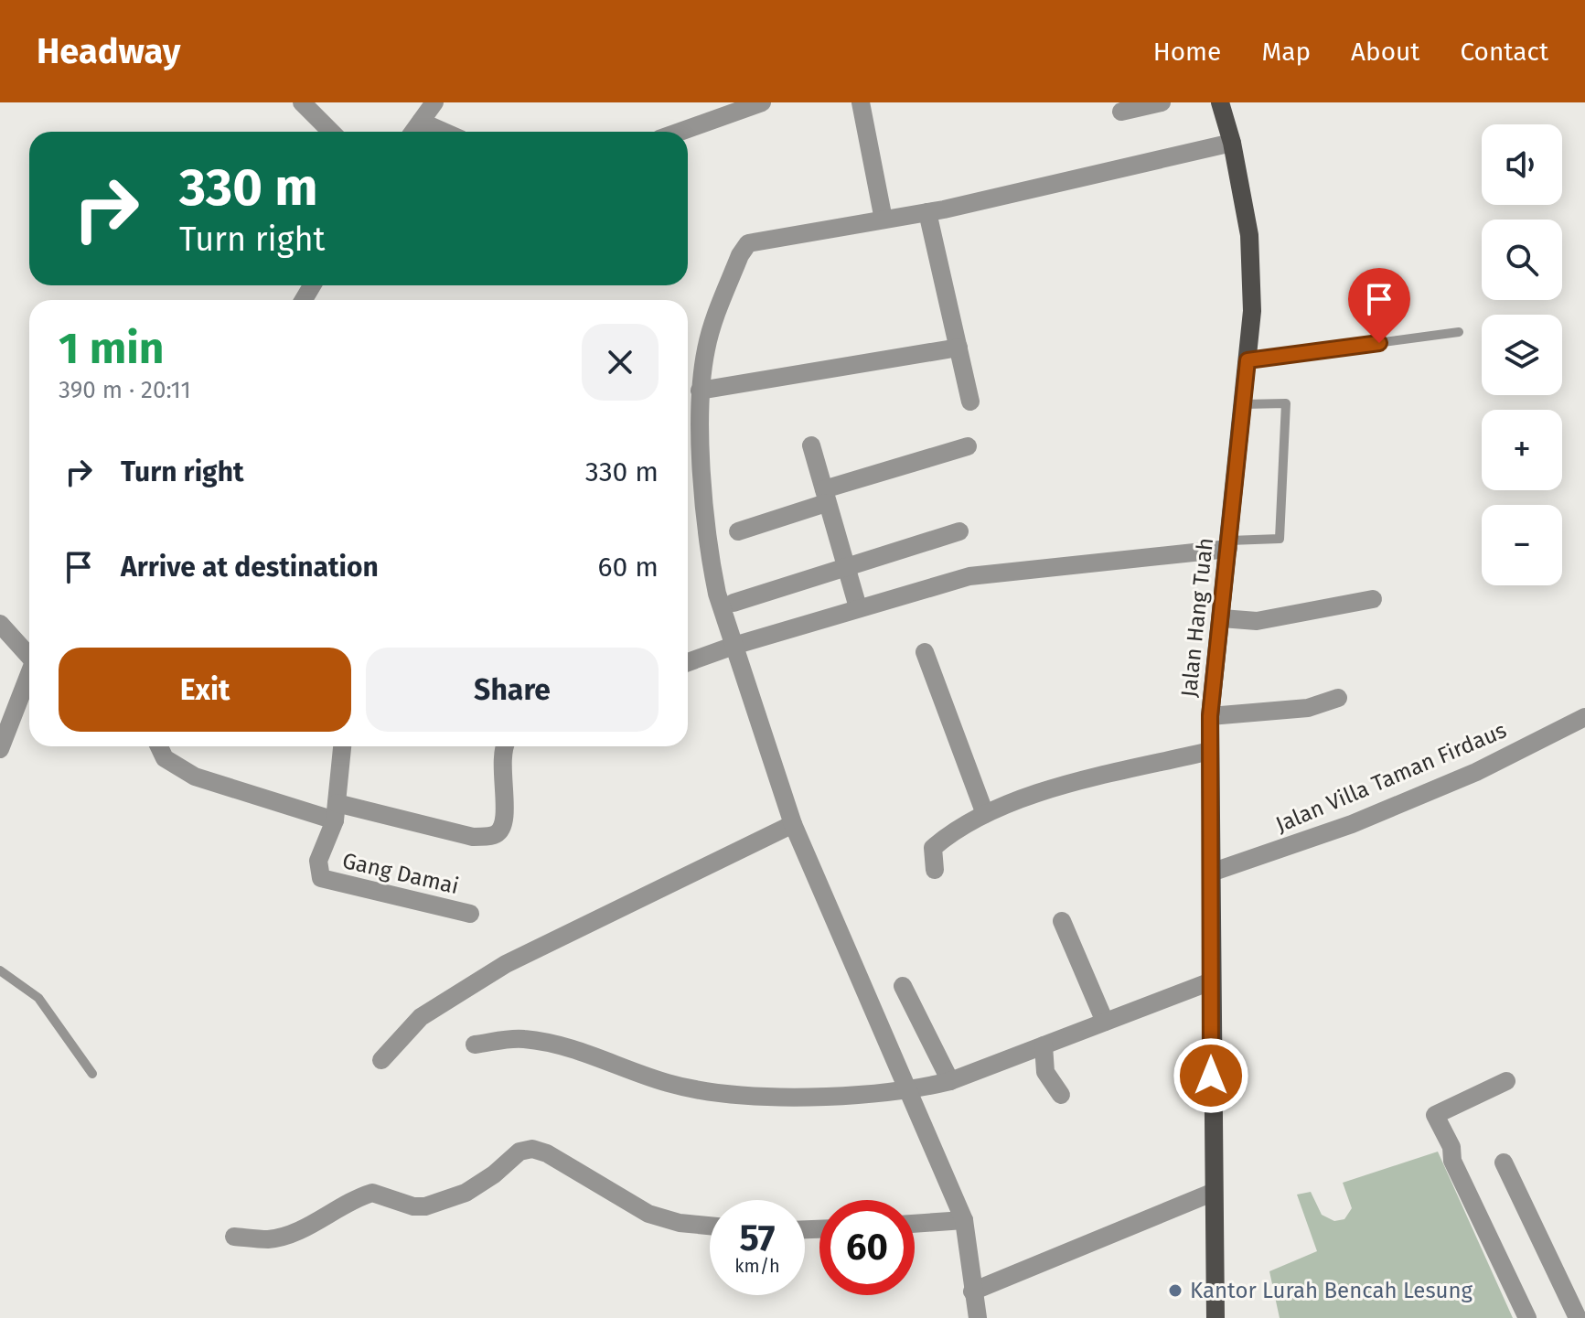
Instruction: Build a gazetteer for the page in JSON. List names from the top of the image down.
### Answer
{
  "streets": {
    "main road": ["Jalan Hang Tuah"],
    "street": ["Jalan Villa Taman Firdaus", "Gang Damai"]
  },
  "crossings": [
    ["Jalan Hang Tuah", "Jalan Villa Taman Firdaus"]
  ],
  "places": ["Kantor Lurah Bencah Lesung"],
  "page": {
    "header": "Headway",
    "nav": [
      "Home",
      "Map",
      "About",
      "Contact"
    ],
    "map_buttons": ["+", "−"],
    "turn": ["330 m", "Turn right"],
    "heading": ["1 min", "390 m · 20:11"],
    "list": [
      {
        "name": "Turn right",
        "value": "330 m"
      },
      {
        "name": "Arrive at destination",
        "value": "60 m"
      }
    ],
    "buttons": ["Exit", "Share"],
    "speed": "57 km/h",
    "limit": "60"
  }
}
